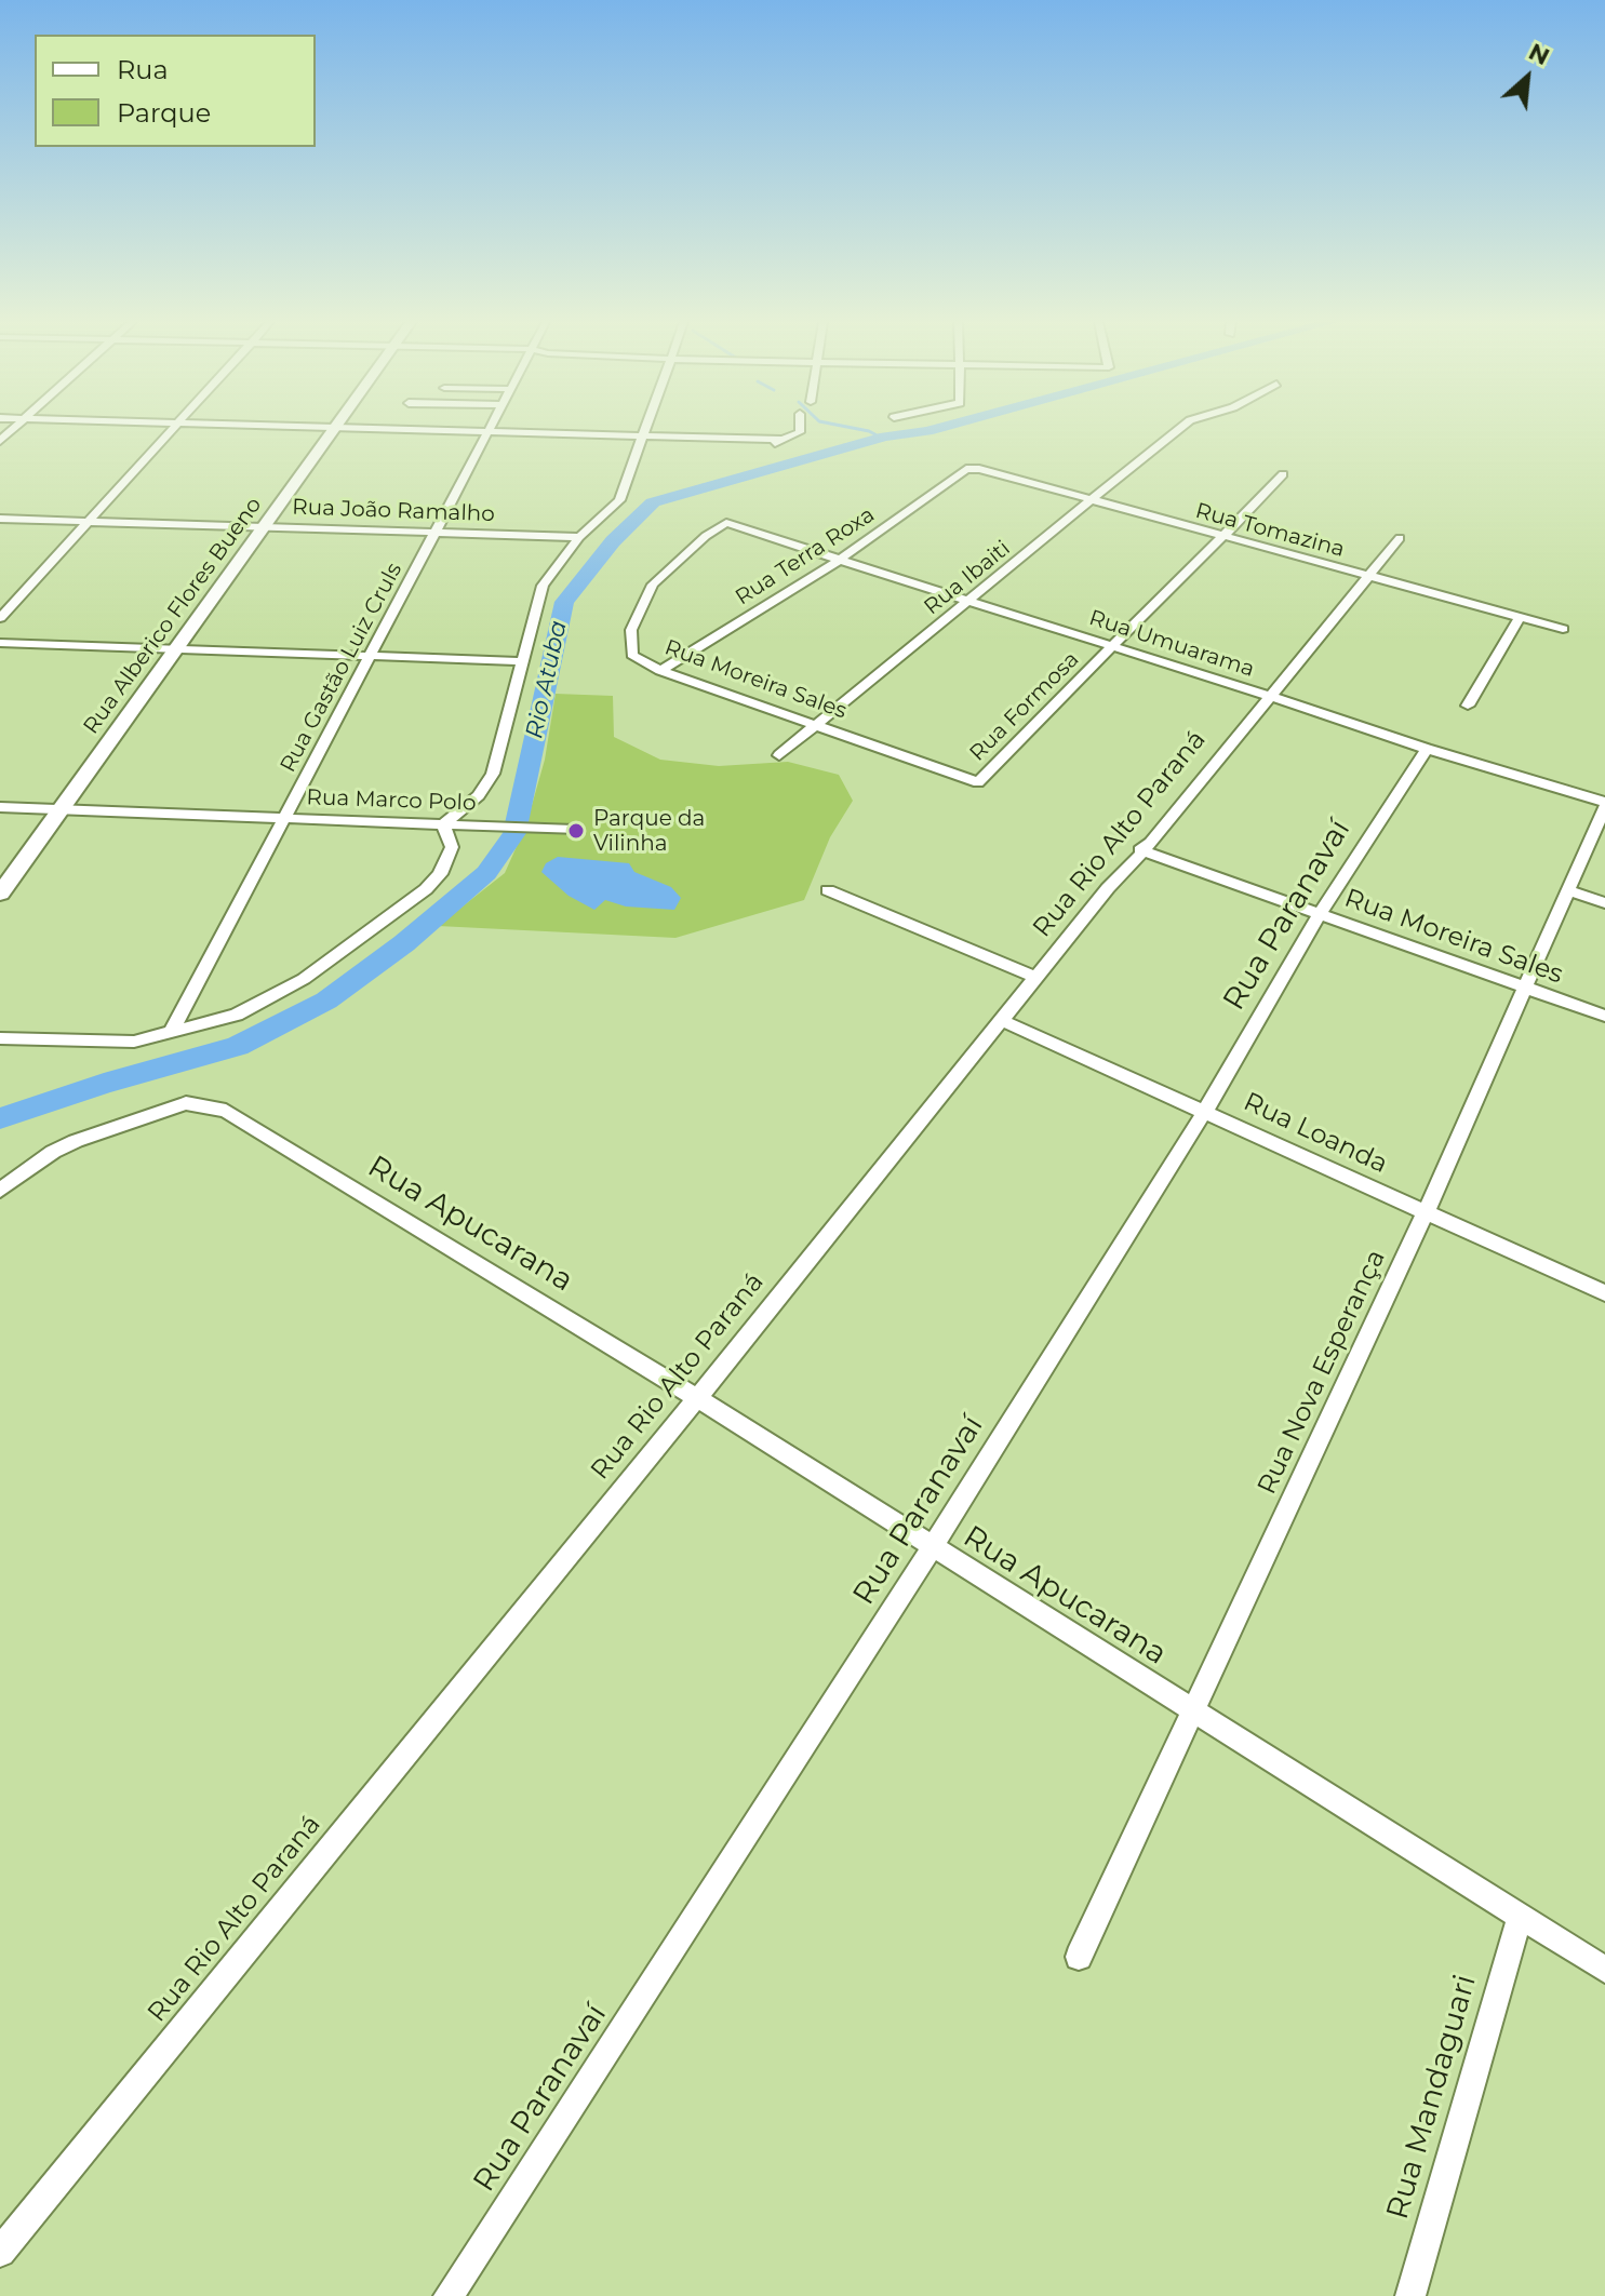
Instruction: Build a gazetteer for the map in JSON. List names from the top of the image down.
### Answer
{
  "streets": {
    "street": [
      "Rua João Ramalho",
      "Rua Tomazina",
      "Rua Terra Roxa",
      "Rua Ibaiti",
      "Rua Alberico Flores Bueno",
      "Rua Umuarama",
      "Rua Gastão Luiz Cruls",
      "Rua Moreira Sales",
      "Rua Formosa",
      "Rua Marco Polo",
      "Rua Rio Alto Paraná",
      "Rua Paranavaí",
      "Rua Loanda",
      "Rua Apucarana",
      "Rua Nova Esperança",
      "Rua Mandaguari"
    ]
  },
  "crossings": [
    ["Rua João Ramalho", "Rua Alberico Flores Bueno"],
    ["Rua João Ramalho", "Rua Gastão Luiz Cruls"],
    ["Rua Tomazina", "Rua Terra Roxa"],
    ["Rua Tomazina", "Rua Ibaiti"],
    ["Rua Tomazina", "Rua Formosa"],
    ["Rua Tomazina", "Rua Rio Alto Paraná"],
    ["Rua Terra Roxa", "Rua Umuarama"],
    ["Rua Terra Roxa", "Rua Moreira Sales"],
    ["Rua Ibaiti", "Rua Umuarama"],
    ["Rua Ibaiti", "Rua Moreira Sales"],
    ["Rua Alberico Flores Bueno", "Rua Marco Polo"],
    ["Rua Umuarama", "Rua Moreira Sales"],
    ["Rua Umuarama", "Rua Formosa"],
    ["Rua Umuarama", "Rua Rio Alto Paraná"],
    ["Rua Umuarama", "Rua Paranavaí"],
    ["Rua Umuarama", "Rua Nova Esperança"],
    ["Rua Gastão Luiz Cruls", "Rua Marco Polo"],
    ["Rua Moreira Sales", "Rua Formosa"],
    ["Rua Moreira Sales", "Rua Rio Alto Paraná"],
    ["Rua Moreira Sales", "Rua Paranavaí"],
    ["Rua Moreira Sales", "Rua Nova Esperança"],
    ["Rua Rio Alto Paraná", "Rua Loanda"],
    ["Rua Rio Alto Paraná", "Rua Apucarana"],
    ["Rua Paranavaí", "Rua Loanda"],
    ["Rua Paranavaí", "Rua Apucarana"],
    ["Rua Loanda", "Rua Nova Esperança"],
    ["Rua Apucarana", "Rua Nova Esperança"],
    ["Rua Apucarana", "Rua Mandaguari"]
  ],
  "water": ["Rio Atuba"],
  "places": ["Parque da Vilinha"],
  "legend": ["Rua", "Parque"],
  "north": "top right"
}
